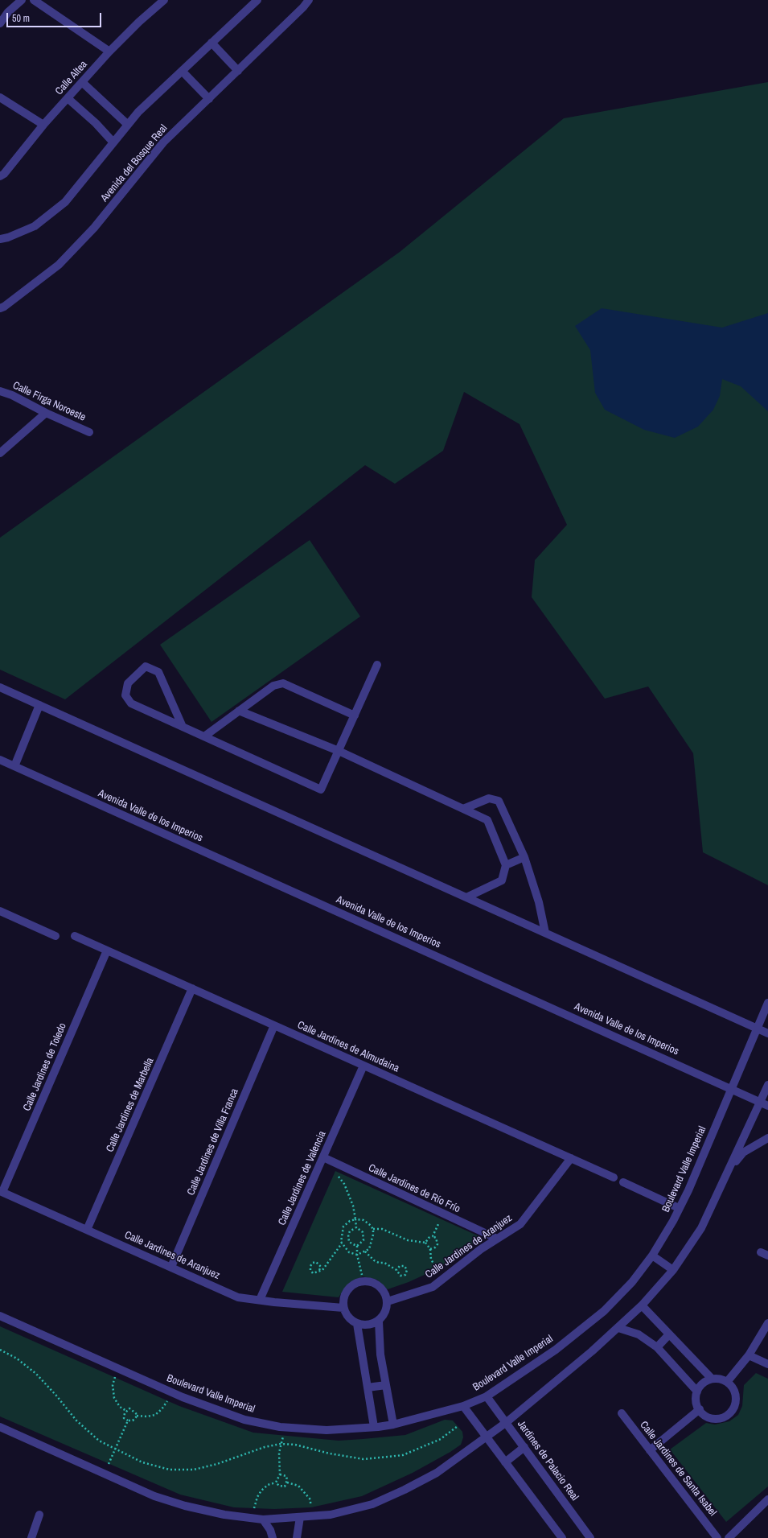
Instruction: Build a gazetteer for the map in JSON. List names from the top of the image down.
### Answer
{
  "streets": {
    "street": [
      "Calle Altea",
      "Avenida del Bosque Real",
      "Calle Firga Noroeste",
      "Avenida Valle de los Imperios",
      "Calle Jardines de Almudaina",
      "Calle Jardines de Toledo",
      "Calle Jardines de Marbella",
      "Calle Jardines de Villa Franca",
      "Boulevard Valle Imperial",
      "Calle Jardines de Valencia",
      "Calle Jardines de Río Frío",
      "Calle Jardines de Aranjuez",
      "Jardines de Palacio Real",
      "Calle Jardines de Santa Isabel"
    ]
  },
  "crossings": [
    ["Avenida Valle de los Imperios", "Boulevard Valle Imperial"],
    ["Calle Jardines de Almudaina", "Calle Jardines de Toledo"],
    ["Calle Jardines de Almudaina", "Calle Jardines de Marbella"],
    ["Calle Jardines de Almudaina", "Calle Jardines de Villa Franca"],
    ["Calle Jardines de Almudaina", "Calle Jardines de Valencia"],
    ["Calle Jardines de Almudaina", "Calle Jardines de Aranjuez"],
    ["Calle Jardines de Toledo", "Calle Jardines de Aranjuez"],
    ["Calle Jardines de Marbella", "Calle Jardines de Aranjuez"],
    ["Calle Jardines de Villa Franca", "Calle Jardines de Aranjuez"],
    ["Boulevard Valle Imperial", "Jardines de Palacio Real"],
    ["Calle Jardines de Valencia", "Calle Jardines de Río Frío"],
    ["Calle Jardines de Valencia", "Calle Jardines de Aranjuez"],
    ["Calle Jardines de Río Frío", "Calle Jardines de Aranjuez"]
  ],
  "scale_bar": "50 m"
}
